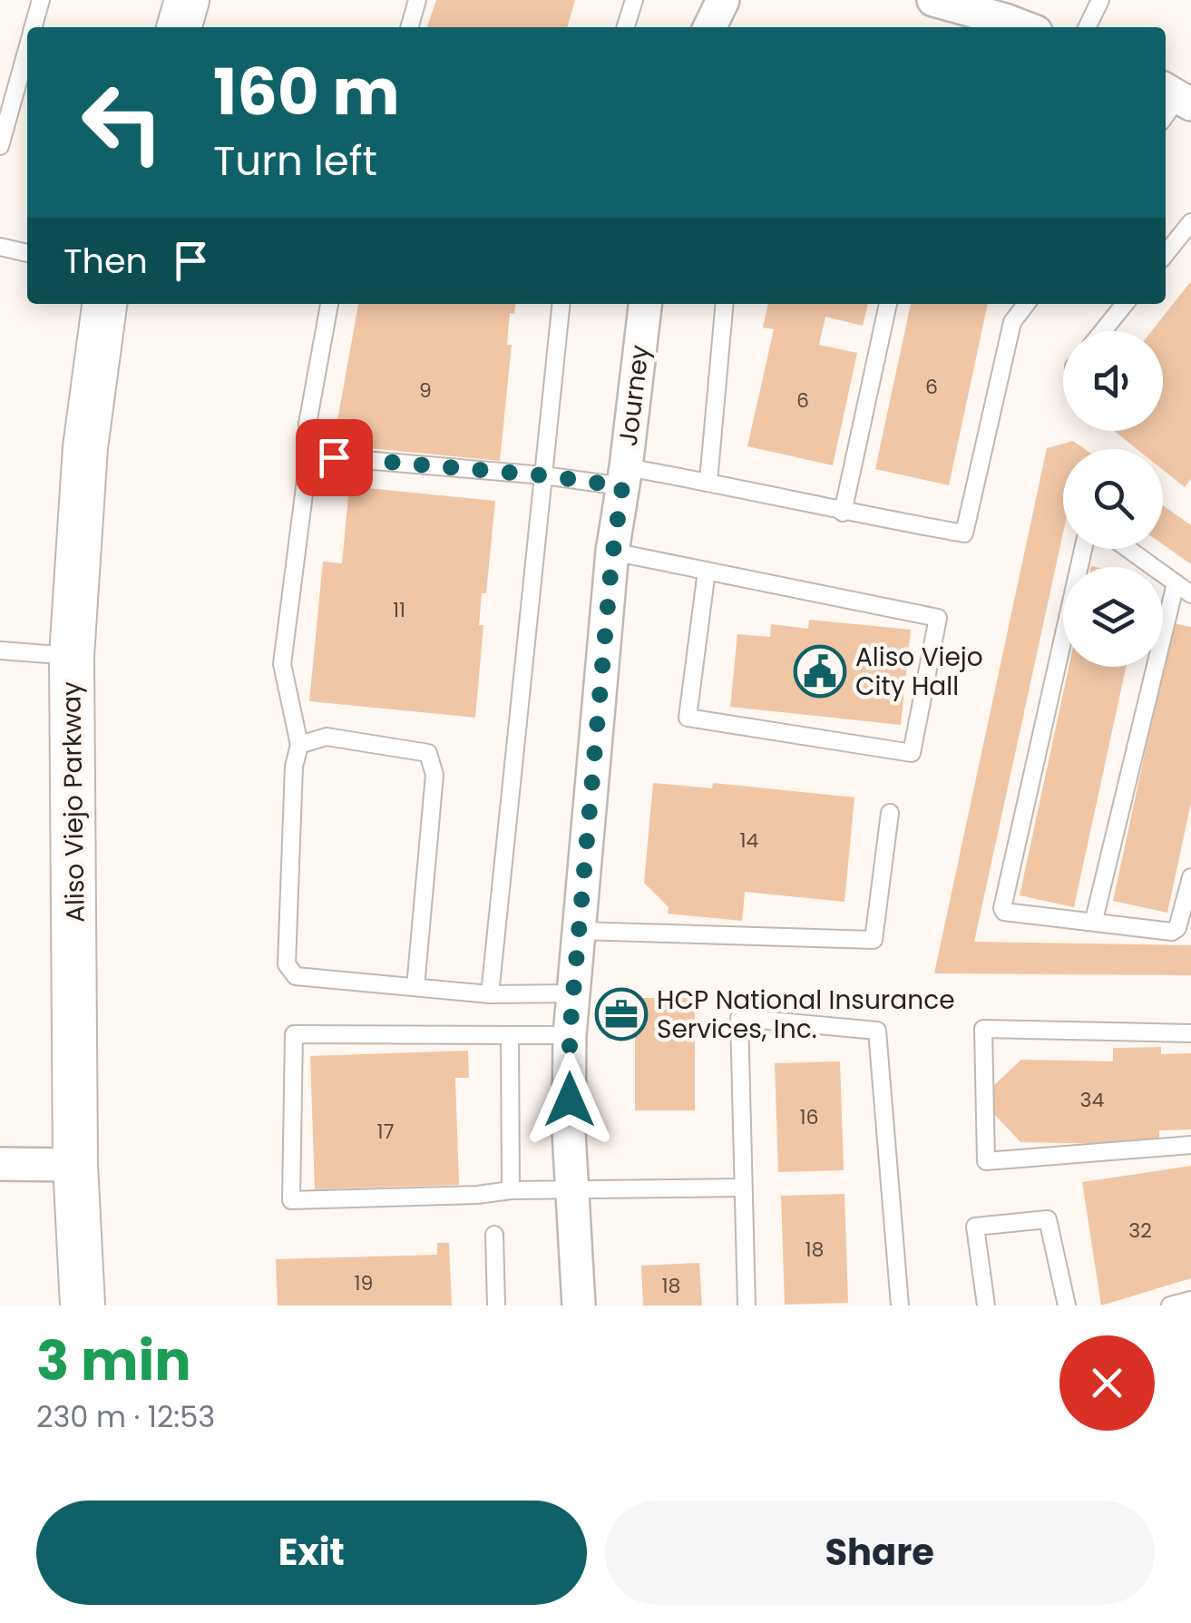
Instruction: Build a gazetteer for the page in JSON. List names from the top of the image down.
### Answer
{
  "streets": {
    "main road": ["Aliso Viejo Parkway"],
    "street": ["Journey"]
  },
  "places": {
    "public building": ["Aliso Viejo City Hall"],
    "office": ["HCP National Insurance Services, Inc."]
  },
  "house_numbers": [
    "6",
    "9",
    "6",
    "11",
    "14",
    "34",
    "16",
    "17",
    "32",
    "18",
    "19",
    "18"
  ],
  "page": {
    "turn": ["160 m", "Turn left"],
    "then": "Then",
    "heading": ["3 min", "230 m · 12:53"],
    "buttons": ["Exit", "Share"]
  }
}
